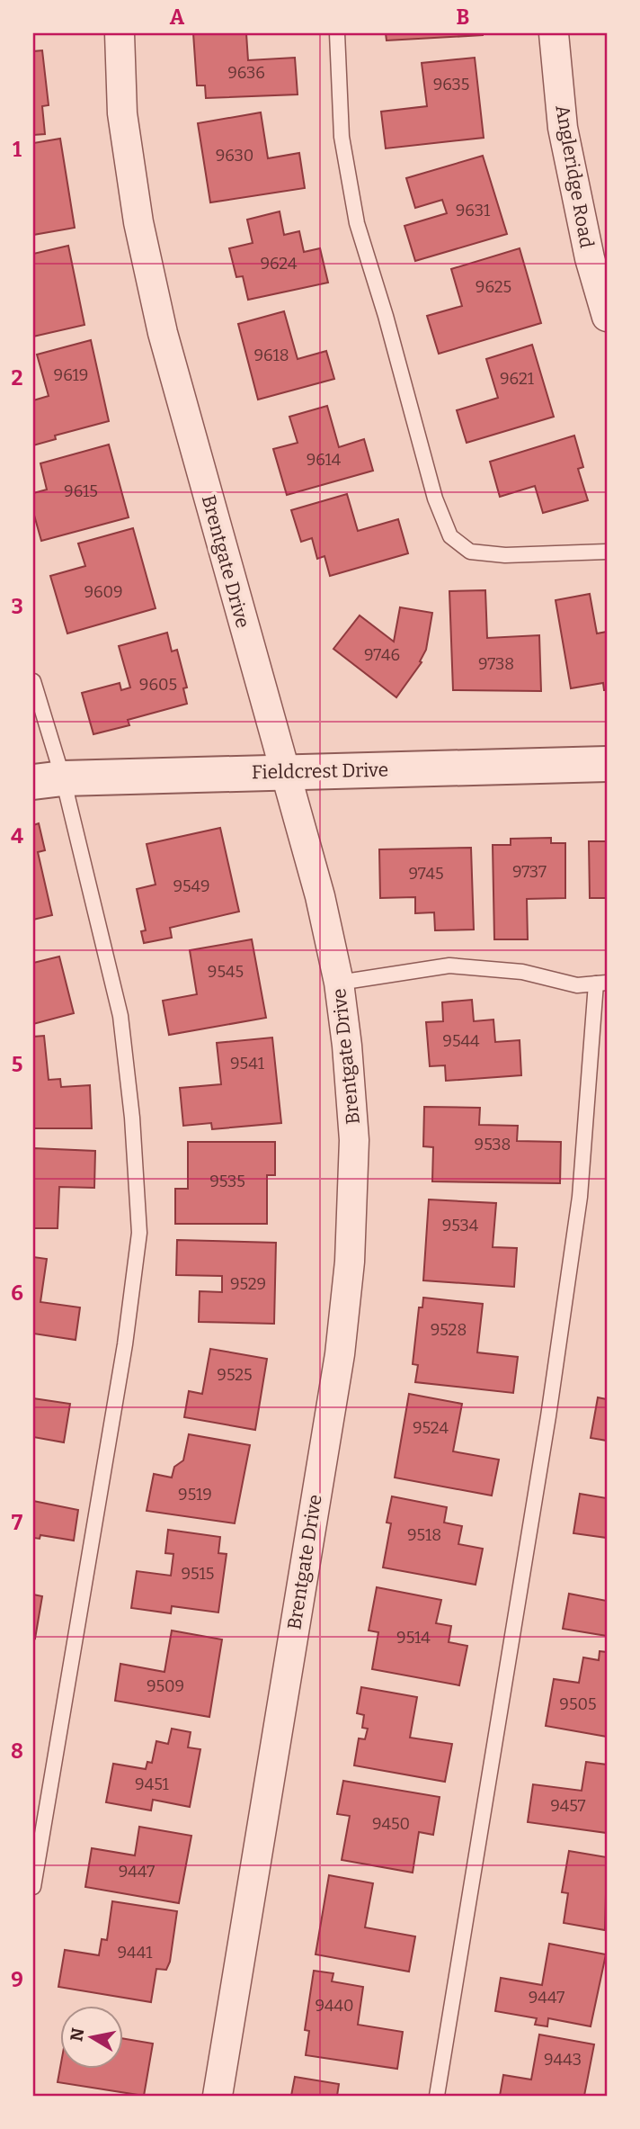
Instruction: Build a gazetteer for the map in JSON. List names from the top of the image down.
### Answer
{
  "streets": {
    "street": ["Angleridge Road", "Brentgate Drive", "Fieldcrest Drive"]
  },
  "crossings": [
    ["Brentgate Drive", "Fieldcrest Drive"]
  ],
  "house_numbers": [
    "9636",
    "9635",
    "9630",
    "9631",
    "9624",
    "9625",
    "9618",
    "9619",
    "9621",
    "9614",
    "9615",
    "9609",
    "9746",
    "9738",
    "9605",
    "9737",
    "9745",
    "9549",
    "9545",
    "9544",
    "9541",
    "9538",
    "9535",
    "9534",
    "9529",
    "9528",
    "9525",
    "9524",
    "9519",
    "9518",
    "9515",
    "9514",
    "9509",
    "9505",
    "9451",
    "9457",
    "9450",
    "9447",
    "9441",
    "9447",
    "9440",
    "9443"
  ],
  "north": "left",
  "grid": {
    "columns": ["A", "B"],
    "rows": [
      "1",
      "2",
      "3",
      "4",
      "5",
      "6",
      "7",
      "8",
      "9"
    ]
  }
}
